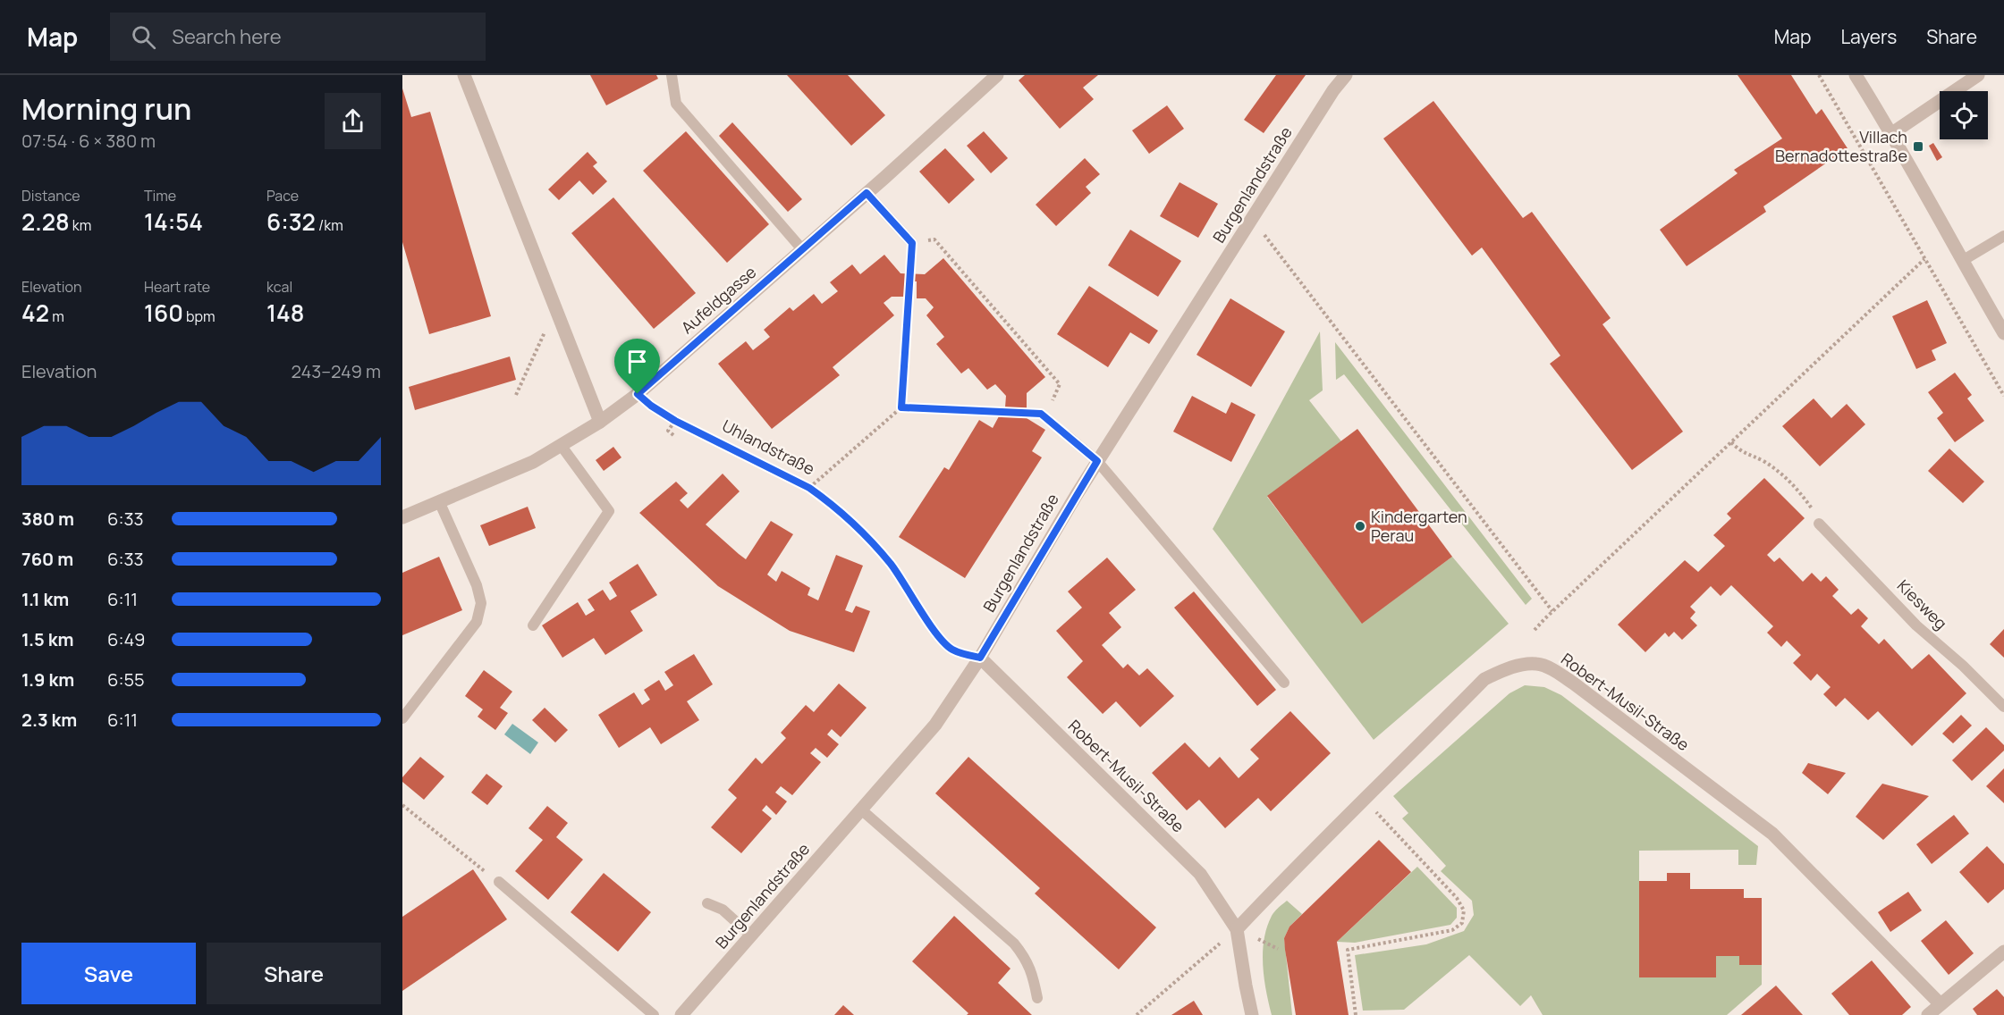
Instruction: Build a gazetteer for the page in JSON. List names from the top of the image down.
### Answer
{
  "streets": {
    "street": ["Burgenlandstraße", "Aufeldgasse", "Robert-Musil-Straße"],
    "lane": ["Kiesweg"],
    "path": ["Uhlandstraße"]
  },
  "crossings": [
    ["Burgenlandstraße", "Uhlandstraße"],
    ["Burgenlandstraße", "Robert-Musil-Straße"],
    ["Aufeldgasse", "Uhlandstraße"],
    ["Uhlandstraße", "Robert-Musil-Straße"]
  ],
  "places": {
    "transit": ["Villach Bernadottestraße"],
    "other": ["Kindergarten Perau"]
  },
  "page": {
    "header": "Map",
    "search": "Search here",
    "nav": ["Map", "Layers", "Share"],
    "heading": ["Morning run", "07:54 · 6 × 380 m"],
    "stats": [
      ["Distance", "2.28 km"],
      ["Time", "14:54"],
      ["Pace", "6:32 /km"],
      ["Elevation", "42 m"],
      ["Heart rate", "160 bpm"],
      ["kcal", "148"]
    ],
    "chart": ["Elevation", "243–249 m"],
    "list": [
      {
        "name": "380 m",
        "note": "6:33"
      },
      {
        "name": "760 m",
        "note": "6:33"
      },
      {
        "name": "1.1 km",
        "note": "6:11"
      },
      {
        "name": "1.5 km",
        "note": "6:49"
      },
      {
        "name": "1.9 km",
        "note": "6:55"
      },
      {
        "name": "2.3 km",
        "note": "6:11"
      }
    ],
    "buttons": ["Save", "Share"]
  }
}
